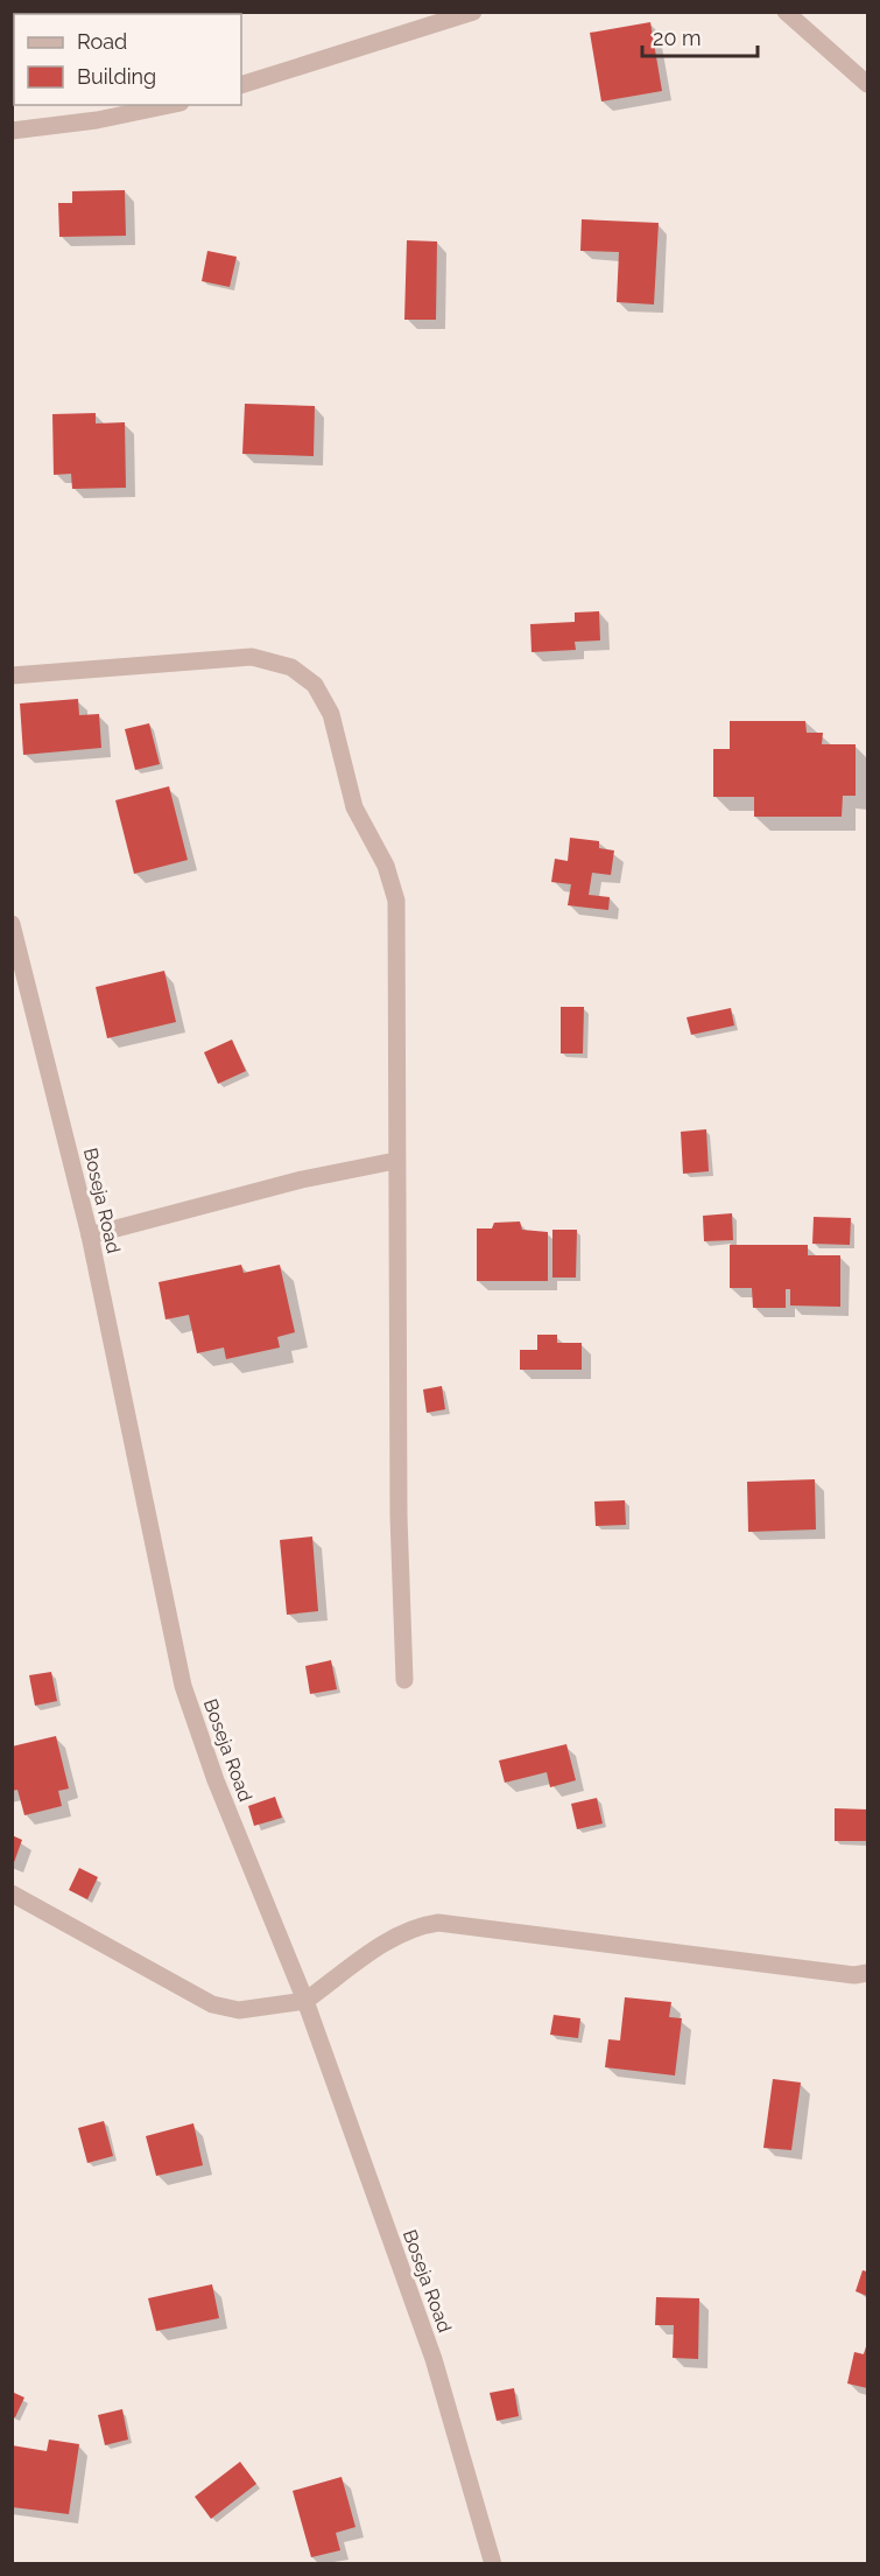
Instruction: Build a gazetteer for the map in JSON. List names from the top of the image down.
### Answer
{
  "streets": {
    "street": ["Boseja Road"]
  },
  "legend": ["Road", "Building"],
  "scale_bar": "20 m"
}
